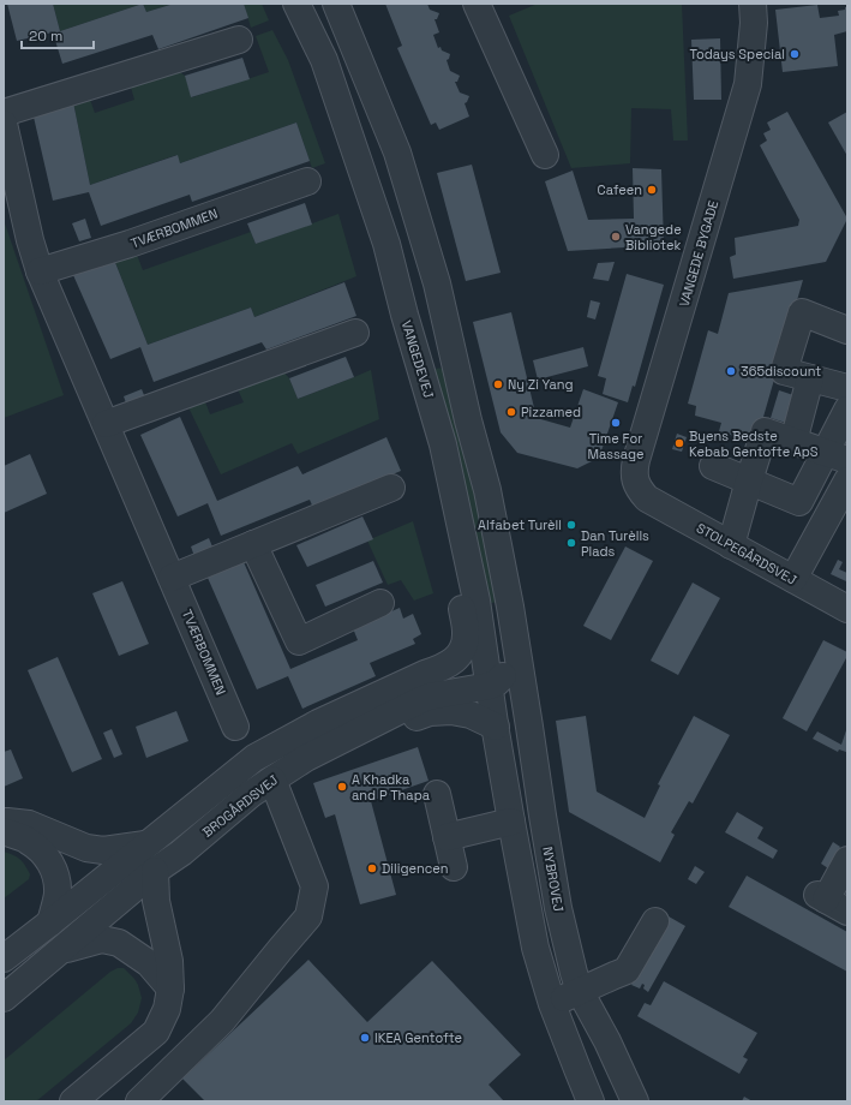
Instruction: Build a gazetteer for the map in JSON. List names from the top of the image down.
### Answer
{
  "streets": {
    "street": [
      "TVÆRBOMMEN",
      "VANGEDE BYGADE",
      "VANGEDEVEJ",
      "STOLPEGÅRDSVEJ",
      "BROGÅRDSVEJ",
      "NYBROVEJ"
    ]
  },
  "crossings": [
    ["VANGEDE BYGADE", "STOLPEGÅRDSVEJ"],
    ["VANGEDEVEJ", "BROGÅRDSVEJ"]
  ],
  "places": [
    "Todays Special",
    "Cafeen",
    "Vangede Bibliotek",
    "365discount",
    "Ny Zi Yang",
    "Pizzamed",
    "Time For Massage",
    "Byens Bedste Kebab Gentofte ApS",
    "Alfabet Turèll",
    "Dan Turèlls Plads",
    "A Khadka and P Thapa",
    "Diligencen",
    "IKEA Gentofte"
  ],
  "scale_bar": "20 m"
}
